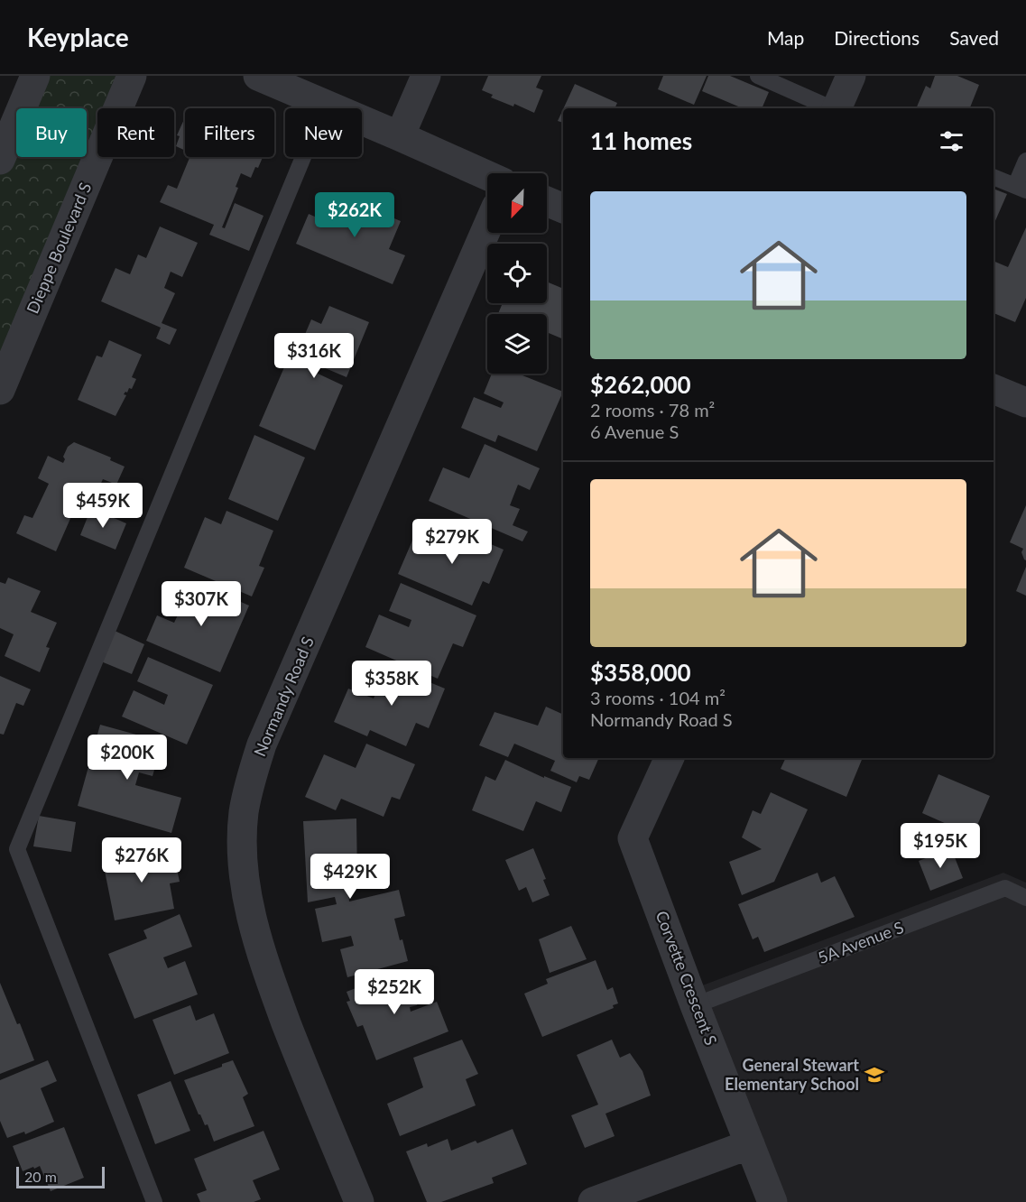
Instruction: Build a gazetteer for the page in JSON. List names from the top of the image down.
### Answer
{
  "streets": {
    "street": ["Dieppe Boulevard S", "Normandy Road S", "Corvette Crescent S"],
    "lane": ["5A Avenue S"]
  },
  "crossings": [
    ["5A Avenue S", "Corvette Crescent S"]
  ],
  "places": {
    "school or university": ["General Stewart Elementary School"]
  },
  "scale_bar": "20 m",
  "north": "bottom left",
  "page": {
    "header": "Keyplace",
    "nav": ["Map", "Directions", "Saved"],
    "chip": [
      "Buy",
      "Rent",
      "Filters",
      "New"
    ],
    "heading": "11 homes",
    "list": [
      {
        "name": "$262,000",
        "note": "2 rooms · 78 m² · 6 Avenue S"
      },
      {
        "name": "$358,000",
        "note": "3 rooms · 104 m² · Normandy Road S"
      }
    ],
    "price": [
      "$262K",
      "$316K",
      "$459K",
      "$279K",
      "$307K",
      "$358K",
      "$200K",
      "$195K",
      "$276K",
      "$429K",
      "$252K"
    ],
    "scale": "20 m"
  }
}
